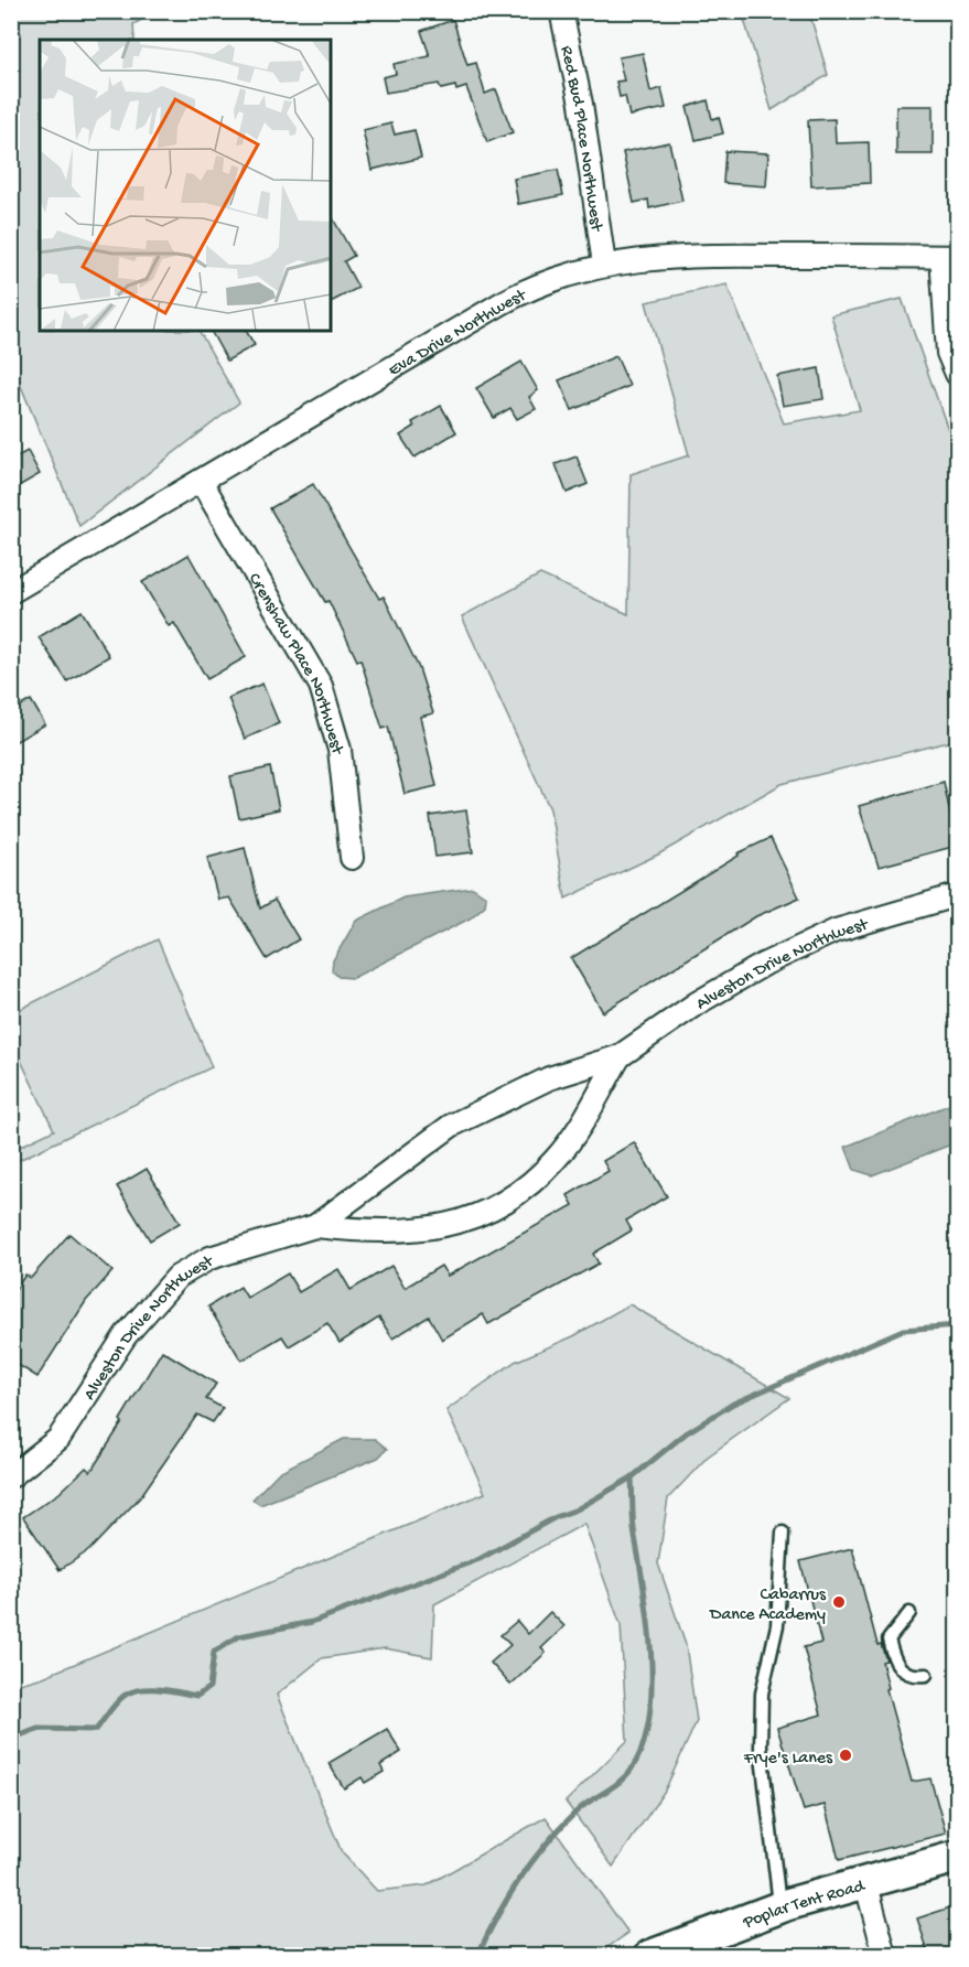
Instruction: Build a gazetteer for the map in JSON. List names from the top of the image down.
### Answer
{
  "streets": {
    "main road": ["Poplar Tent Road"],
    "street": [
      "Red Bud Place Northwest",
      "Eva Drive Northwest",
      "Crenshaw Place Northwest",
      "Alveston Drive Northwest"
    ]
  },
  "crossings": [
    ["Red Bud Place Northwest", "Eva Drive Northwest"],
    ["Eva Drive Northwest", "Crenshaw Place Northwest"]
  ],
  "places": ["Cabarrus Dance Academy", "Frye's Lanes"]
}
